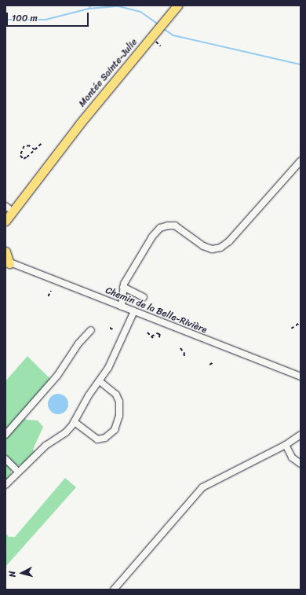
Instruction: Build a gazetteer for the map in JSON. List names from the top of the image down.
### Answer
{
  "streets": {
    "main road": ["Montée Sainte-Julie"],
    "street": ["Chemin de la Belle-Rivière"]
  },
  "scale_bar": "100 m",
  "north": "left"
}
